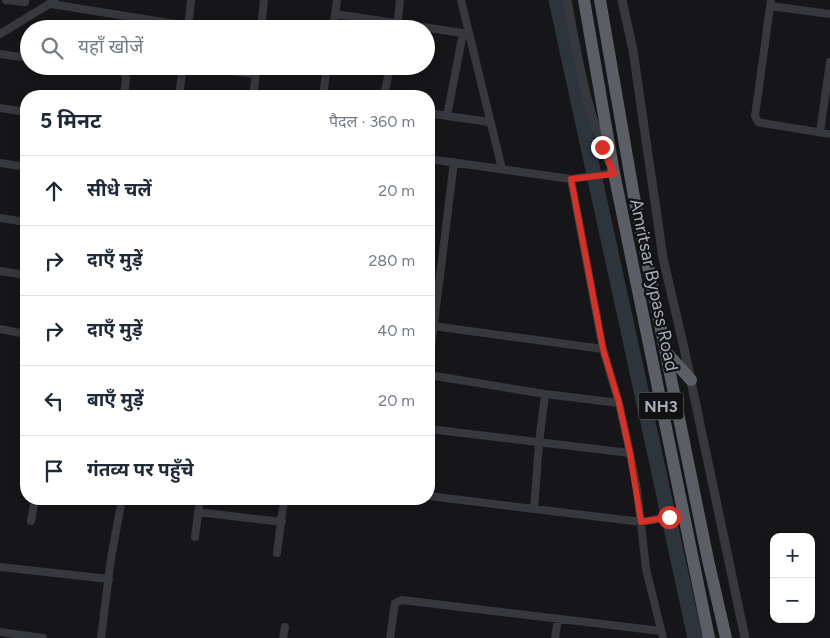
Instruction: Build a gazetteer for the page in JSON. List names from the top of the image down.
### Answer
{
  "streets": {
    "highway": ["Amritsar Bypass Road", "NH3"]
  },
  "crossings": [
    ["Amritsar Bypass Road", "NH3"]
  ],
  "page": {
    "search": "यहाँ खोजें",
    "heading": ["5 मिनट", "पैदल · 360 m"],
    "list": [
      ["सीधे चलें", "20 m"],
      ["दाएँ मुड़ें", "280 m"],
      ["दाएँ मुड़ें", "40 m"],
      ["बाएँ मुड़ें", "20 m"],
      "गंतव्य पर पहुँचे"
    ],
    "map_buttons": ["+", "−"]
  }
}
